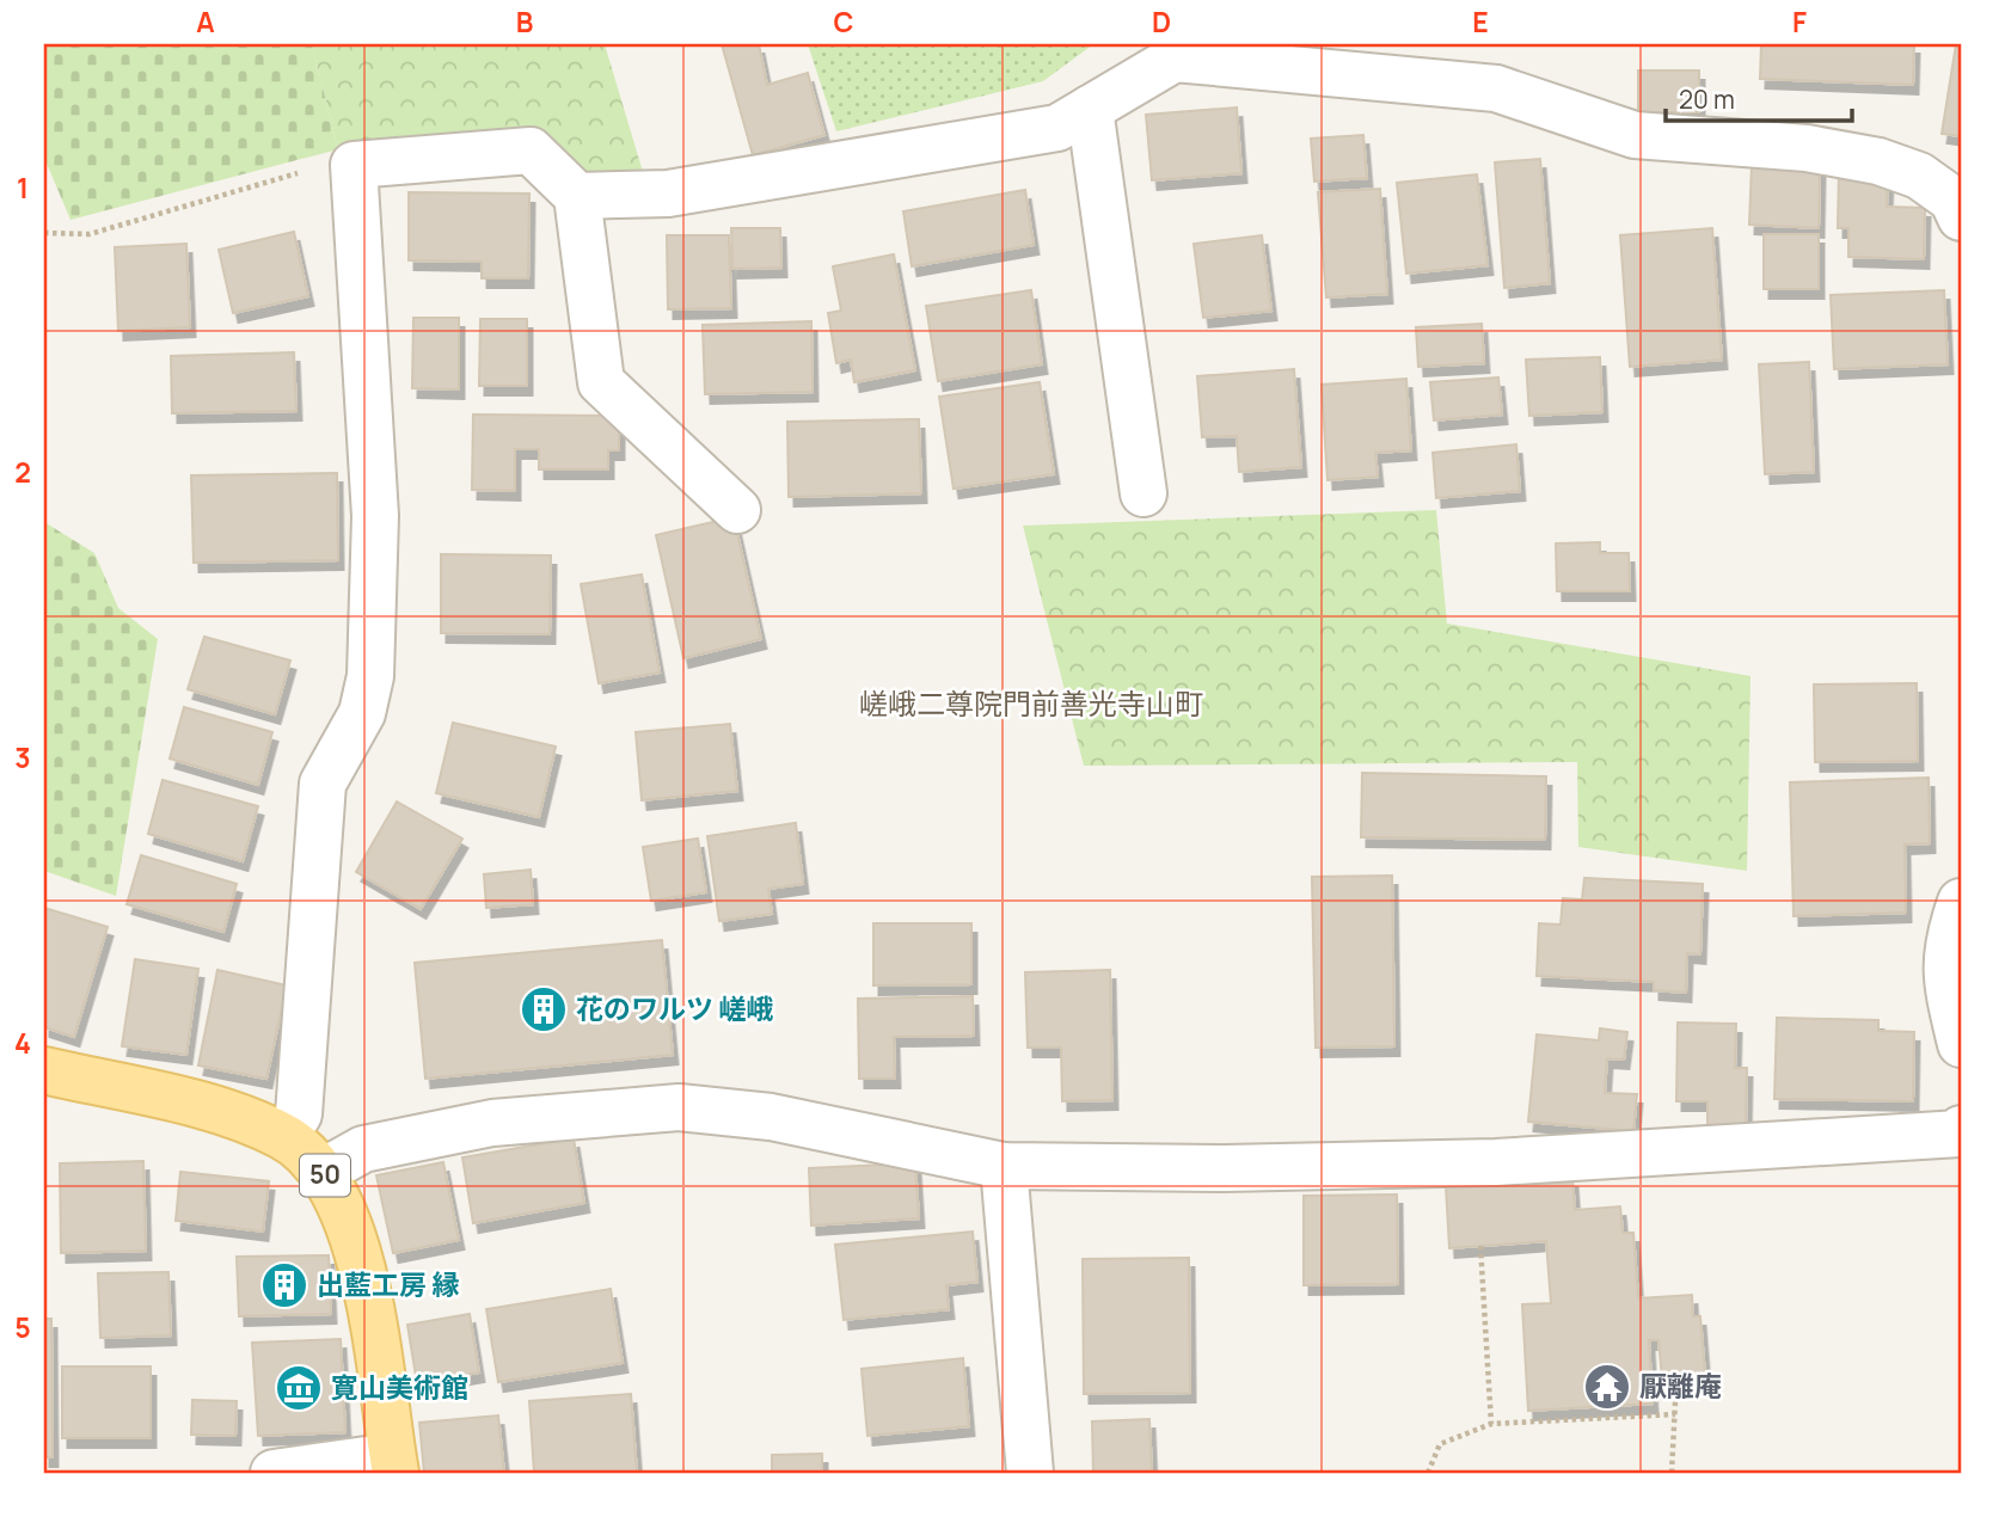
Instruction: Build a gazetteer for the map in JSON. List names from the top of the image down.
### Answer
{
  "streets": {
    "main road": ["50"]
  },
  "districts": ["嵯峨二尊院門前善光寺山町"],
  "places": {
    "building": ["花のワルツ 嵯峨", "出藍工房 縁"],
    "temple": ["厭離庵"],
    "museum": ["寛山美術館"]
  },
  "scale_bar": "20 m",
  "grid": {
    "columns": [
      "A",
      "B",
      "C",
      "D",
      "E",
      "F"
    ],
    "rows": [
      "1",
      "2",
      "3",
      "4",
      "5"
    ]
  }
}
